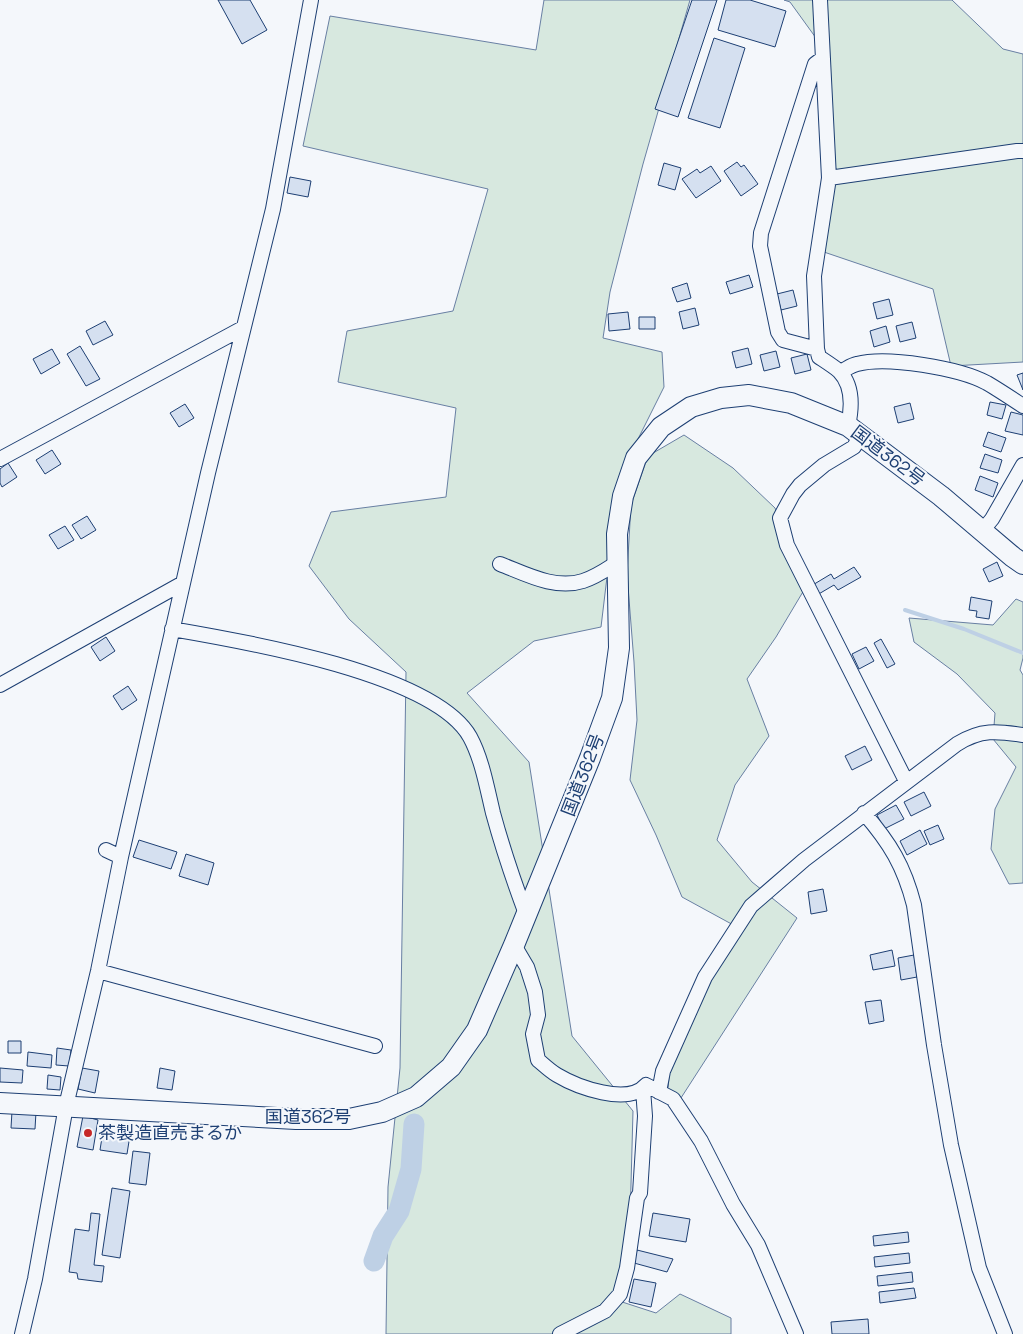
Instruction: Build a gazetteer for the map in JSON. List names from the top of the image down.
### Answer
{
  "streets": {
    "highway": ["国道362号"]
  },
  "places": ["茶製造直売まるか"]
}
